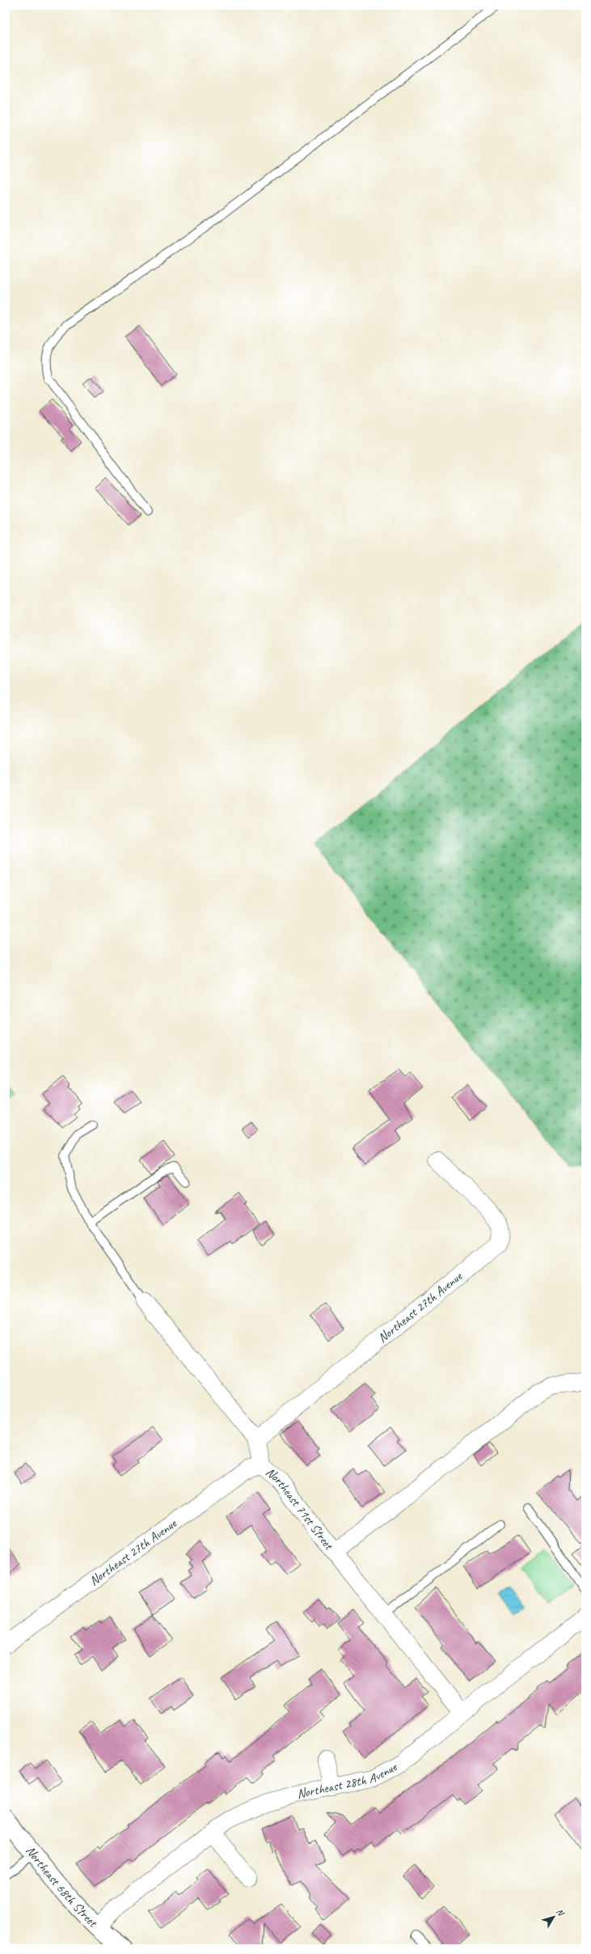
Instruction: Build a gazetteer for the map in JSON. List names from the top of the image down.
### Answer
{
  "streets": {
    "street": [
      "Northeast 27th Avenue",
      "Northeast 71st Street",
      "Northeast 28th Avenue",
      "Northeast 68th Street"
    ]
  },
  "crossings": [
    ["Northeast 27th Avenue", "Northeast 71st Street"],
    ["Northeast 71st Street", "Northeast 28th Avenue"],
    ["Northeast 28th Avenue", "Northeast 68th Street"]
  ],
  "north": "top right"
}
